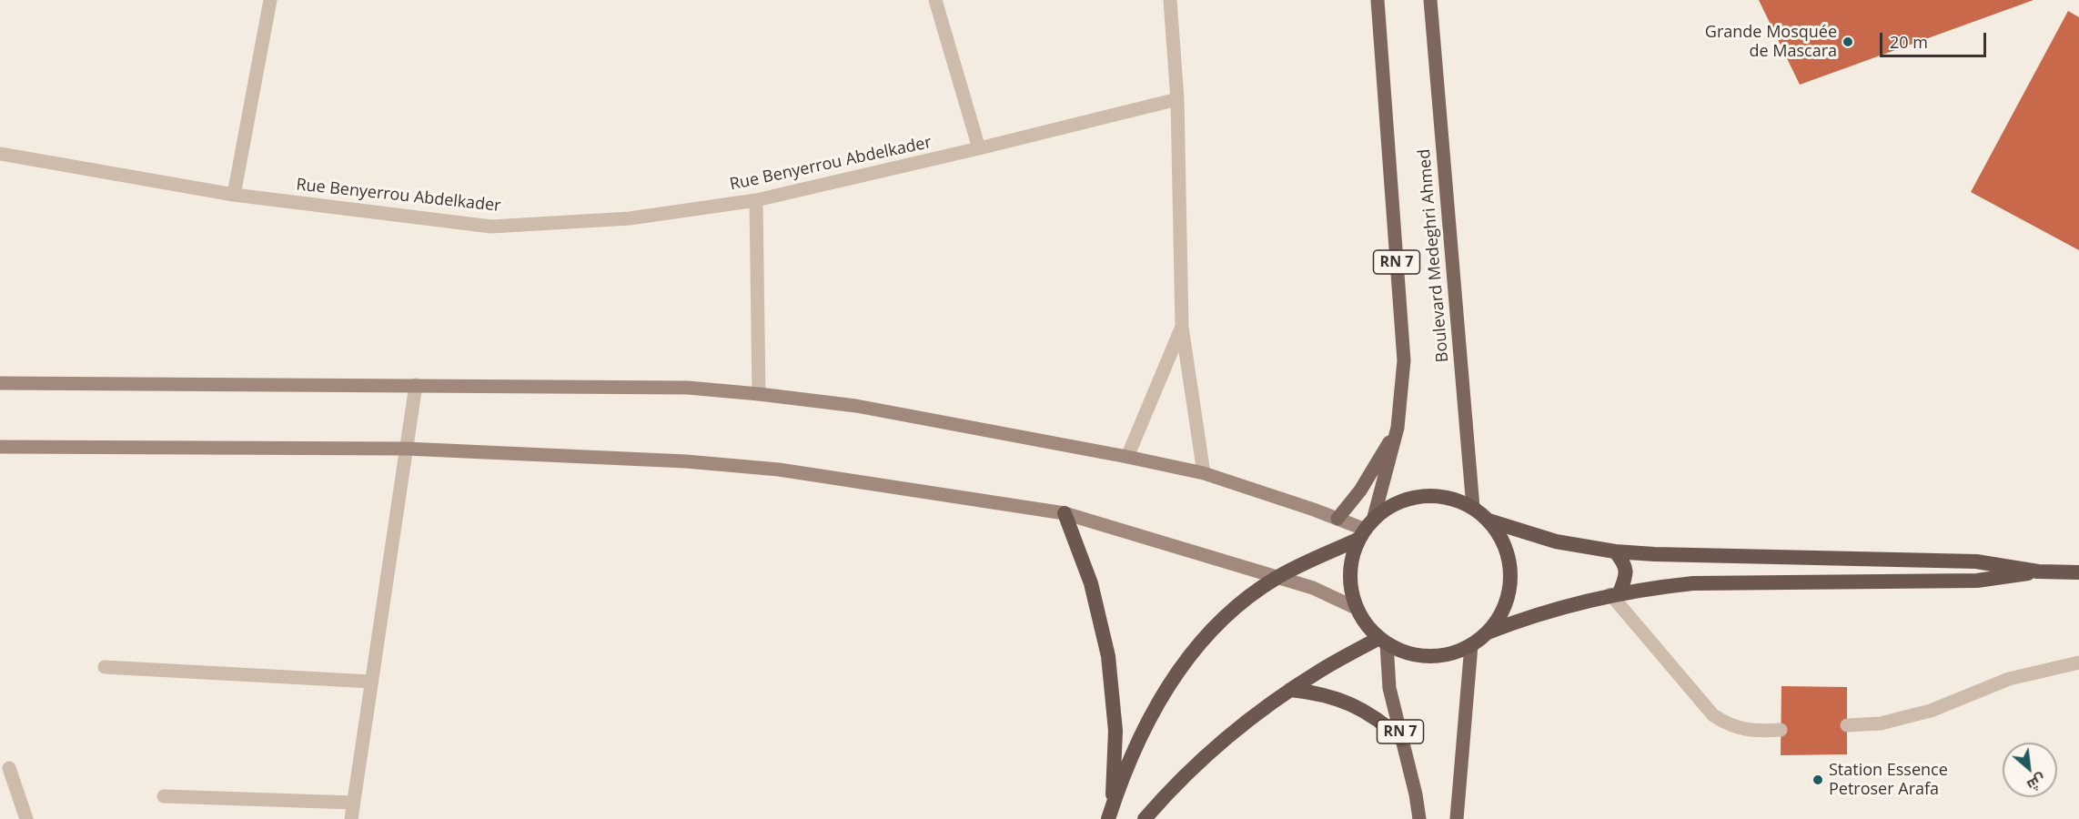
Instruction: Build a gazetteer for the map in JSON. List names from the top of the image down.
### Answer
{
  "streets": {
    "main road": ["Boulevard Medeghri Ahmed", "RN 7"],
    "street": ["Rue Benyerrou Abdelkader"]
  },
  "crossings": [
    ["Boulevard Medeghri Ahmed", "RN 7"]
  ],
  "places": ["Grande Mosquée de Mascara", "Station Essence Petroser Arafa"],
  "scale_bar": "20 m",
  "north": "bottom right"
}
